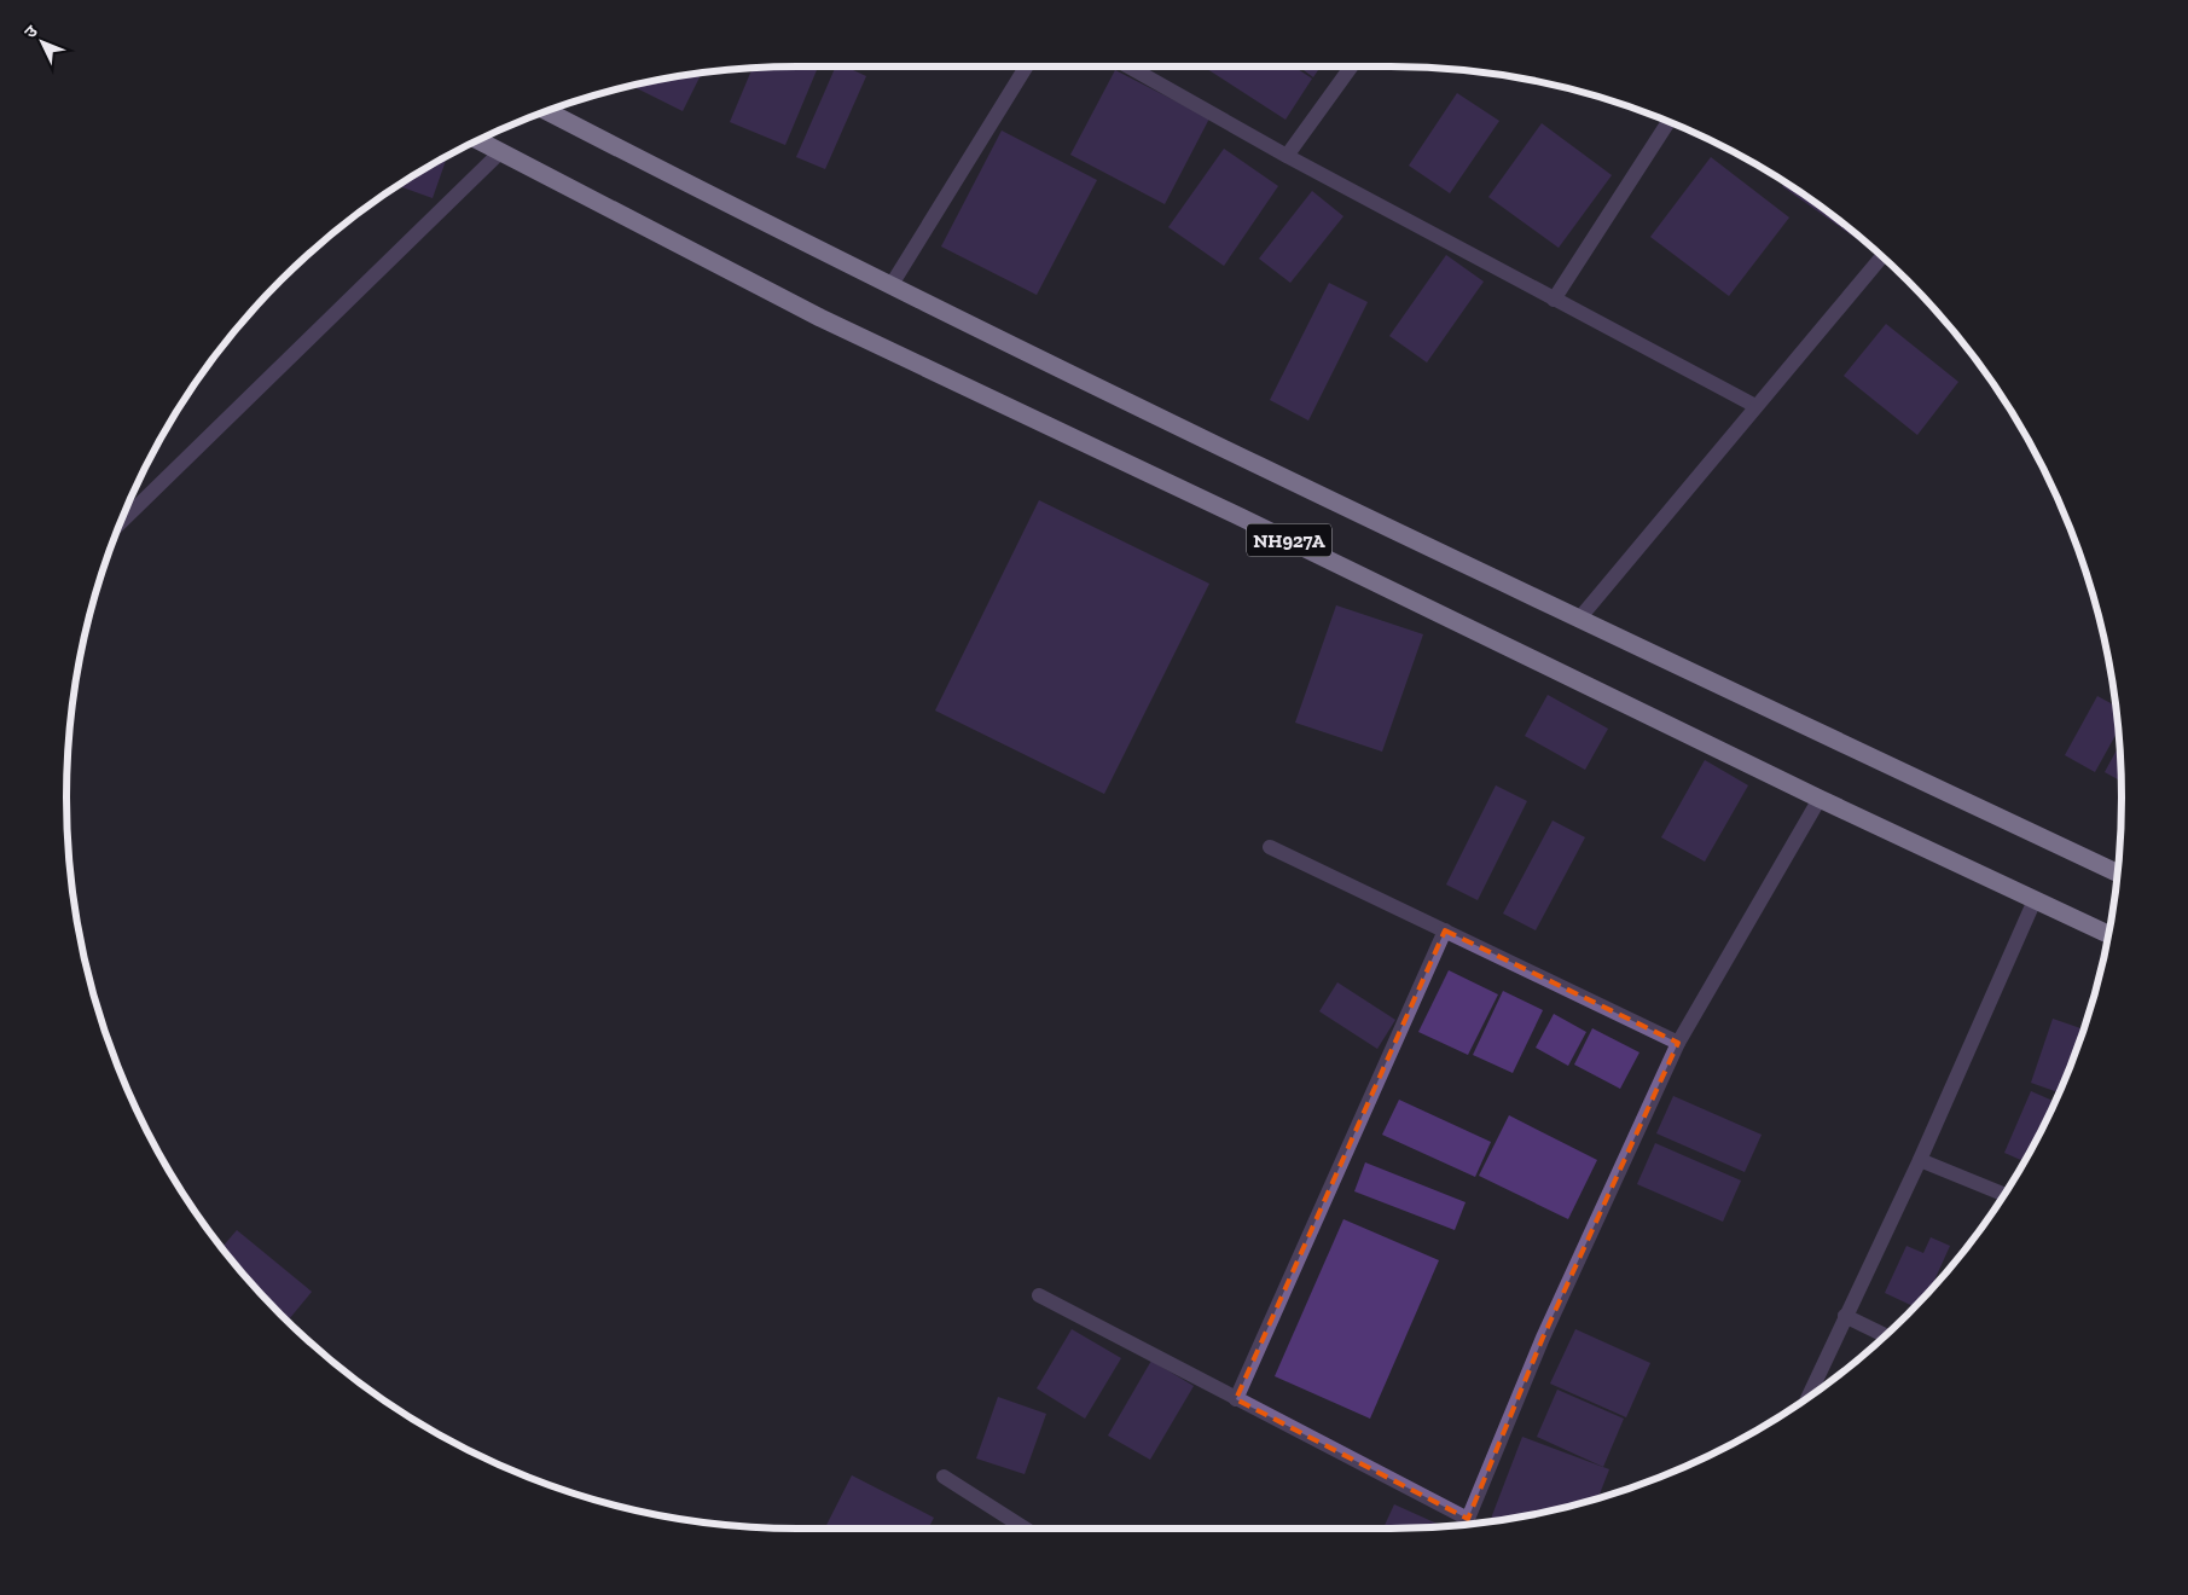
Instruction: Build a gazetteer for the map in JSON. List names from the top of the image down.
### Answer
{
  "streets": {
    "highway": ["NH927A"]
  },
  "north": "top left"
}
